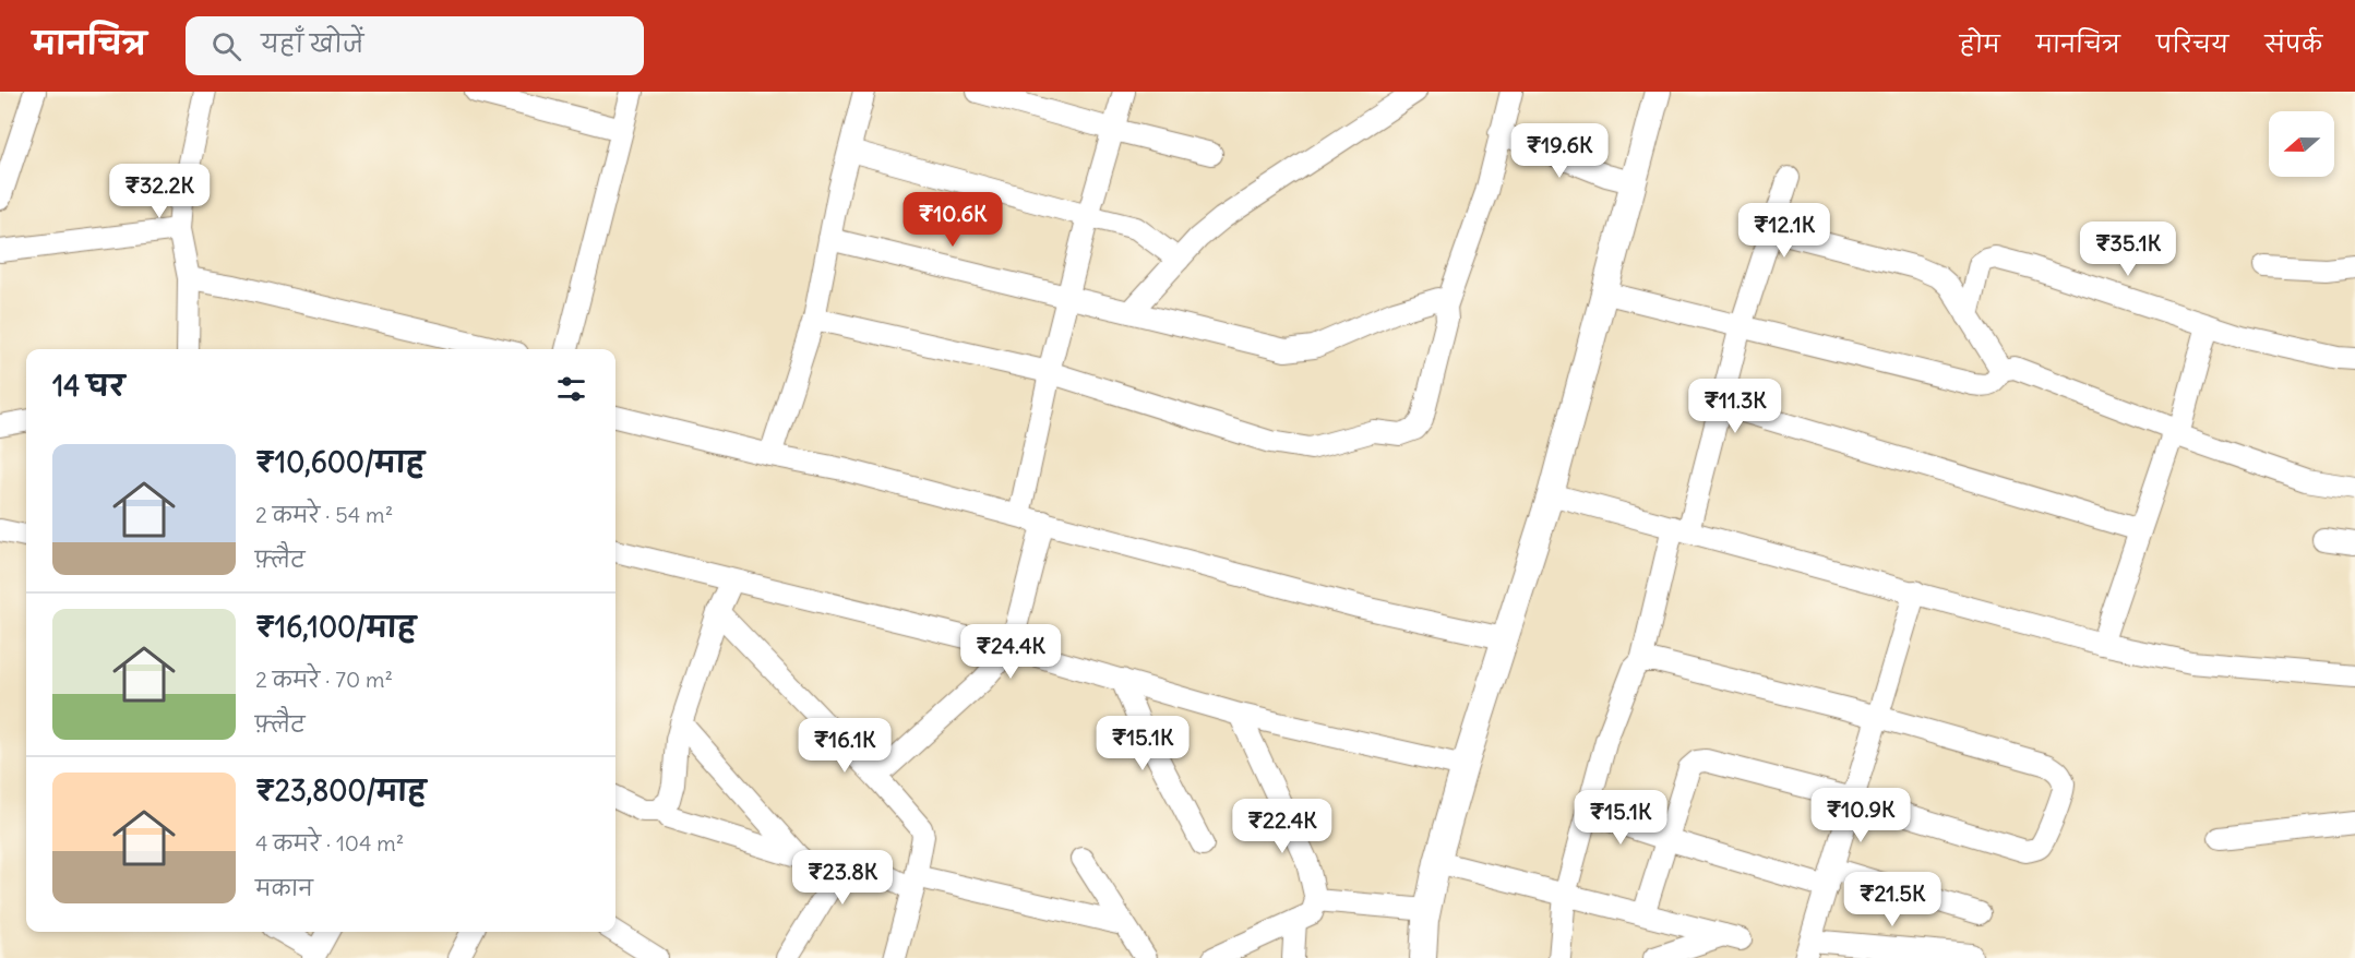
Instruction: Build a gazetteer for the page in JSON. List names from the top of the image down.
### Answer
{
  "north": "left",
  "page": {
    "header": "मानचित्र",
    "search": "यहाँ खोजें",
    "nav": [
      "होम",
      "मानचित्र",
      "परिचय",
      "संपर्क"
    ],
    "price": [
      "₹19.6K",
      "₹32.2K",
      "₹10.6K",
      "₹12.1K",
      "₹35.1K",
      "₹11.3K",
      "₹24.4K",
      "₹15.1K",
      "₹16.1K",
      "₹10.9K",
      "₹15.1K",
      "₹22.4K",
      "₹23.8K",
      "₹21.5K"
    ],
    "heading": "14 घर",
    "list": [
      {
        "name": "₹10,600/माह",
        "note": "2 कमरे · 54 m² · फ़्लैट"
      },
      {
        "name": "₹16,100/माह",
        "note": "2 कमरे · 70 m² · फ़्लैट"
      },
      {
        "name": "₹23,800/माह",
        "note": "4 कमरे · 104 m² · मकान"
      }
    ]
  }
}
